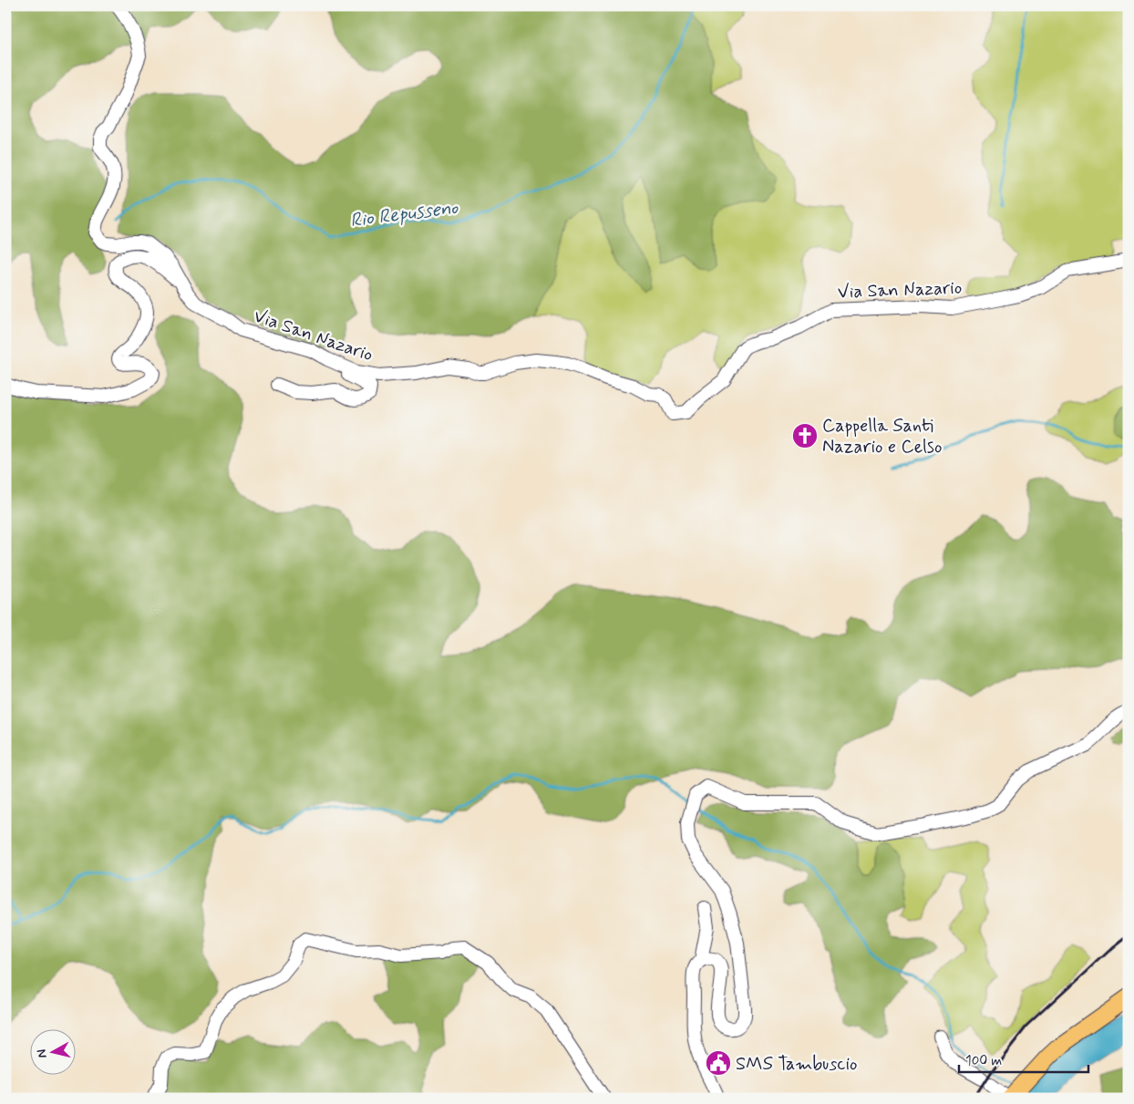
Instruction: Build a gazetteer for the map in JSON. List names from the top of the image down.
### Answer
{
  "streets": {
    "street": ["Via San Nazario"]
  },
  "water": ["Rio Repusseno"],
  "places": {
    "church": ["Cappella Santi Nazario e Celso"],
    "public building": ["SMS Tambuscio"]
  },
  "scale_bar": "100 m",
  "north": "left"
}
